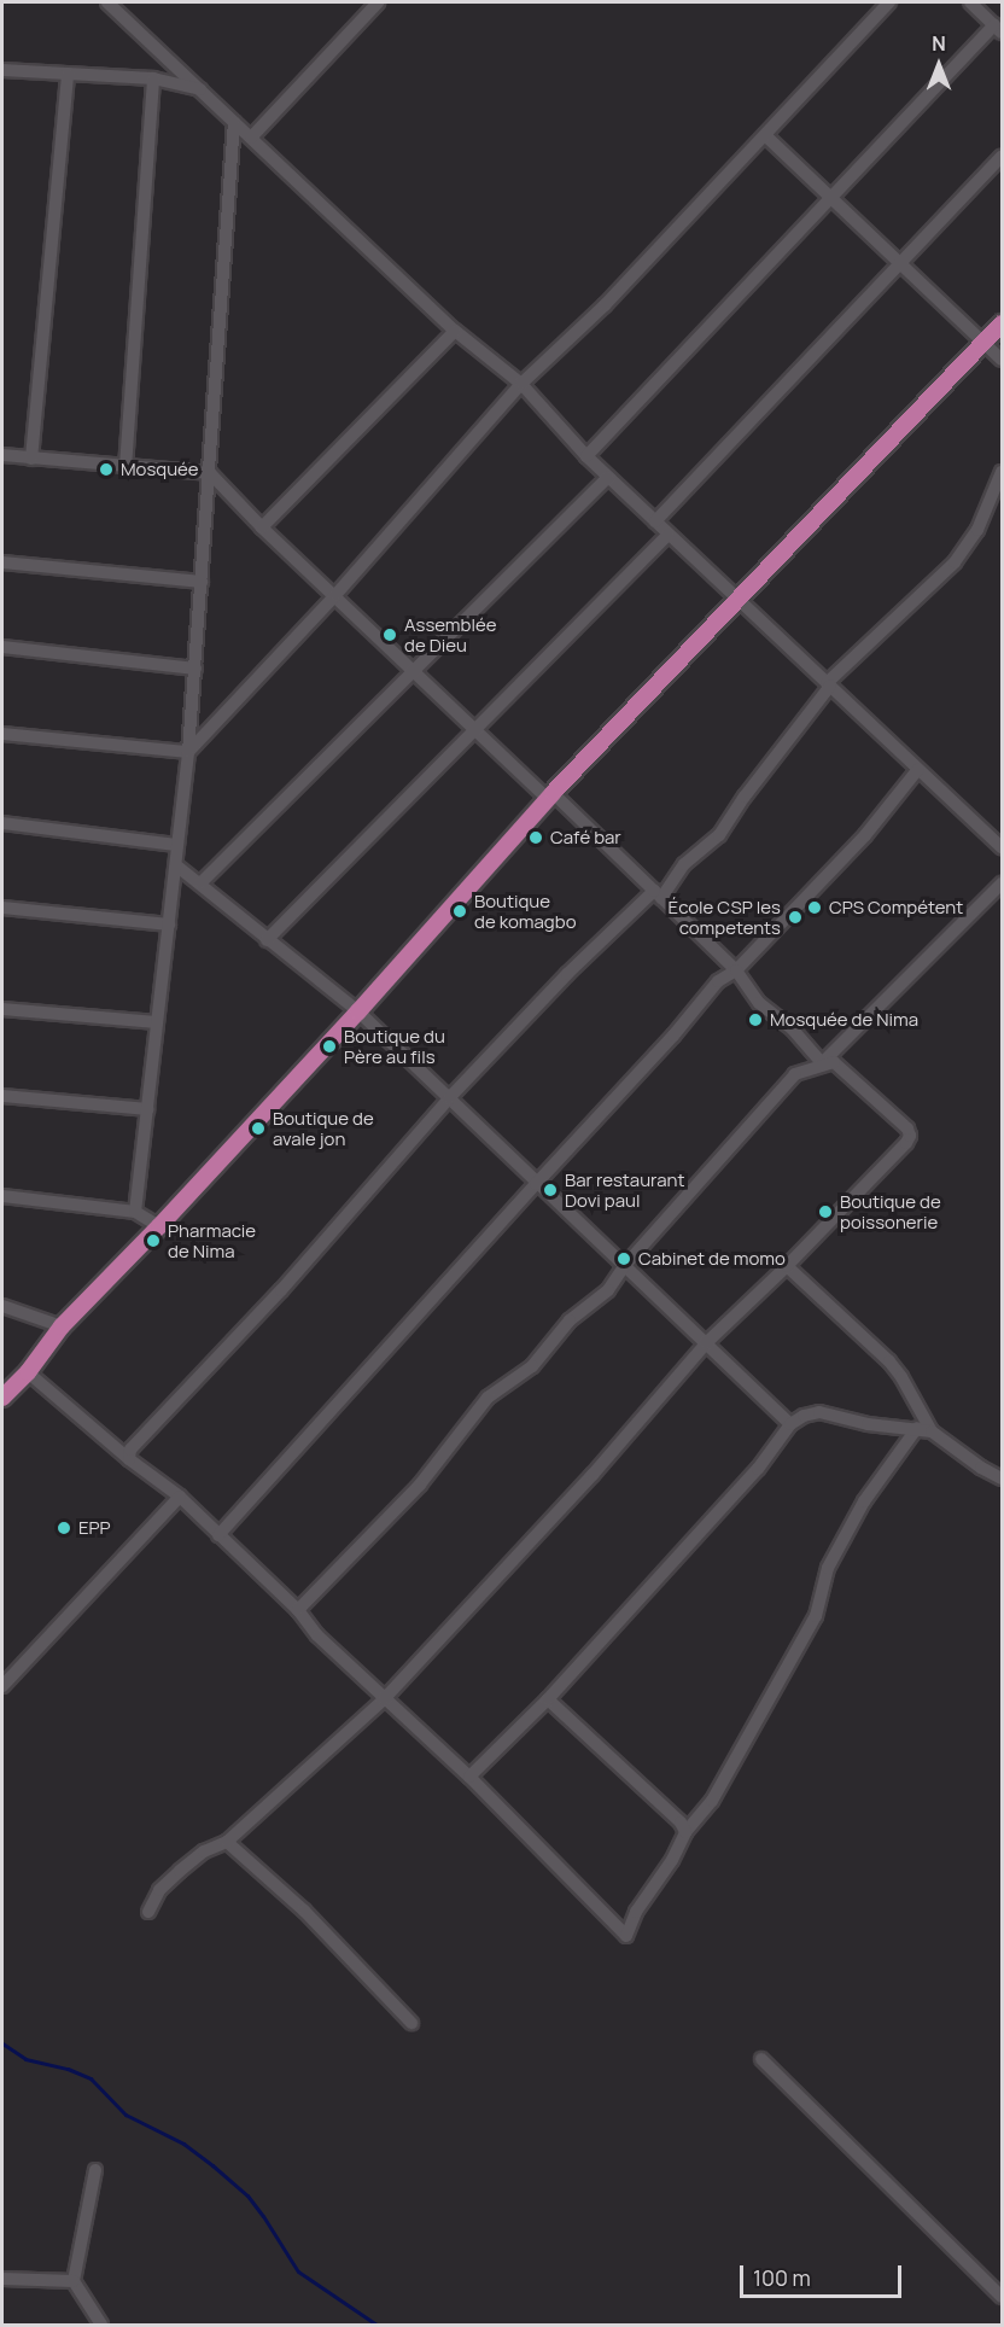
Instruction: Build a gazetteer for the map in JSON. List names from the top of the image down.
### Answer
{
  "places": [
    "Mosquée",
    "Assemblée de Dieu",
    "Café bar",
    "CPS Compétent",
    "Boutique de komagbo",
    "École CSP les competents",
    "Mosquée de Nima",
    "Boutique du Père au fils",
    "Boutique de avale jon",
    "Bar restaurant Dovi paul",
    "Boutique de poissonerie",
    "Pharmacie de Nima",
    "Cabinet de momo",
    "EPP"
  ],
  "scale_bar": "100 m",
  "north": "top"
}
